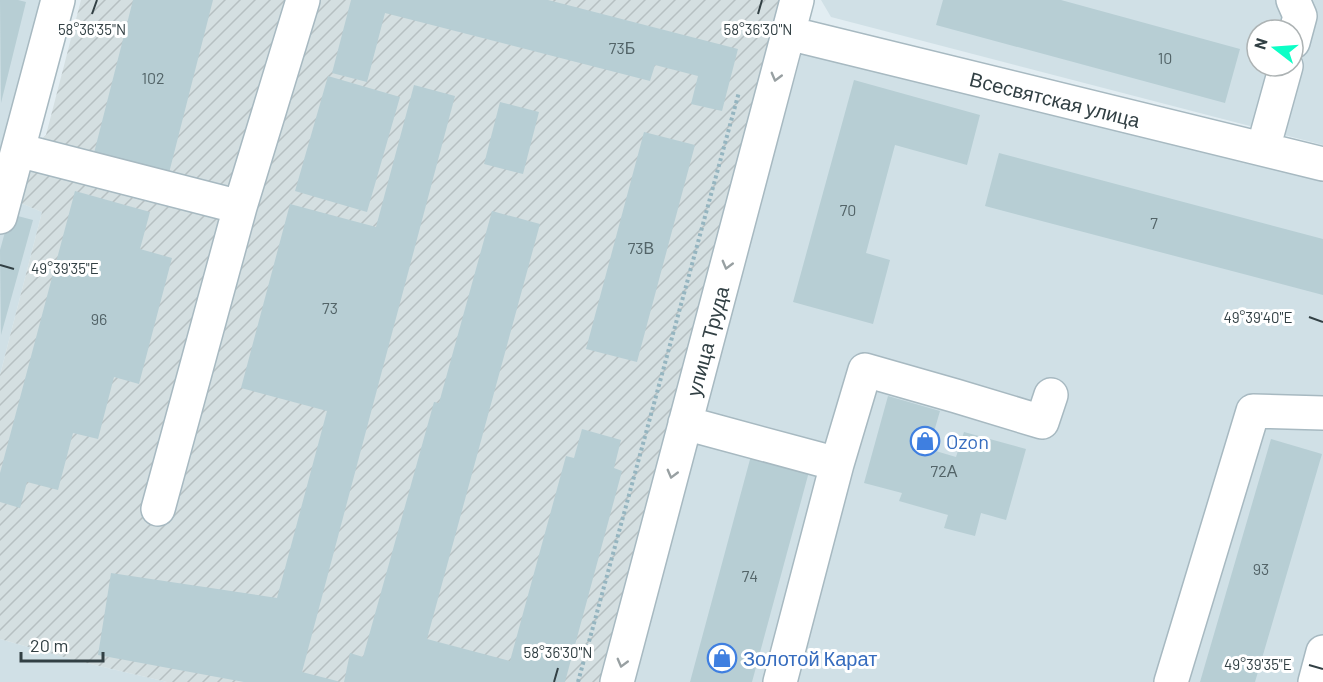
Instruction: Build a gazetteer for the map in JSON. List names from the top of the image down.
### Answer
{
  "streets": {
    "street": ["Всесвятская улица", "улица Труда"]
  },
  "crossings": [
    ["Всесвятская улица", "улица Труда"]
  ],
  "places": {
    "shop": ["Ozon", "Золотой Карат"]
  },
  "house_numbers": [
    "73Б",
    "10",
    "102",
    "70",
    "7",
    "73В",
    "73",
    "96",
    "72А",
    "93",
    "74"
  ],
  "scale_bar": "20 m",
  "north": "left",
  "coordinates": [
    "58°36'35\"N",
    "58°36'30\"N",
    "49°39'35\"E",
    "49°39'40\"E"
  ]
}
